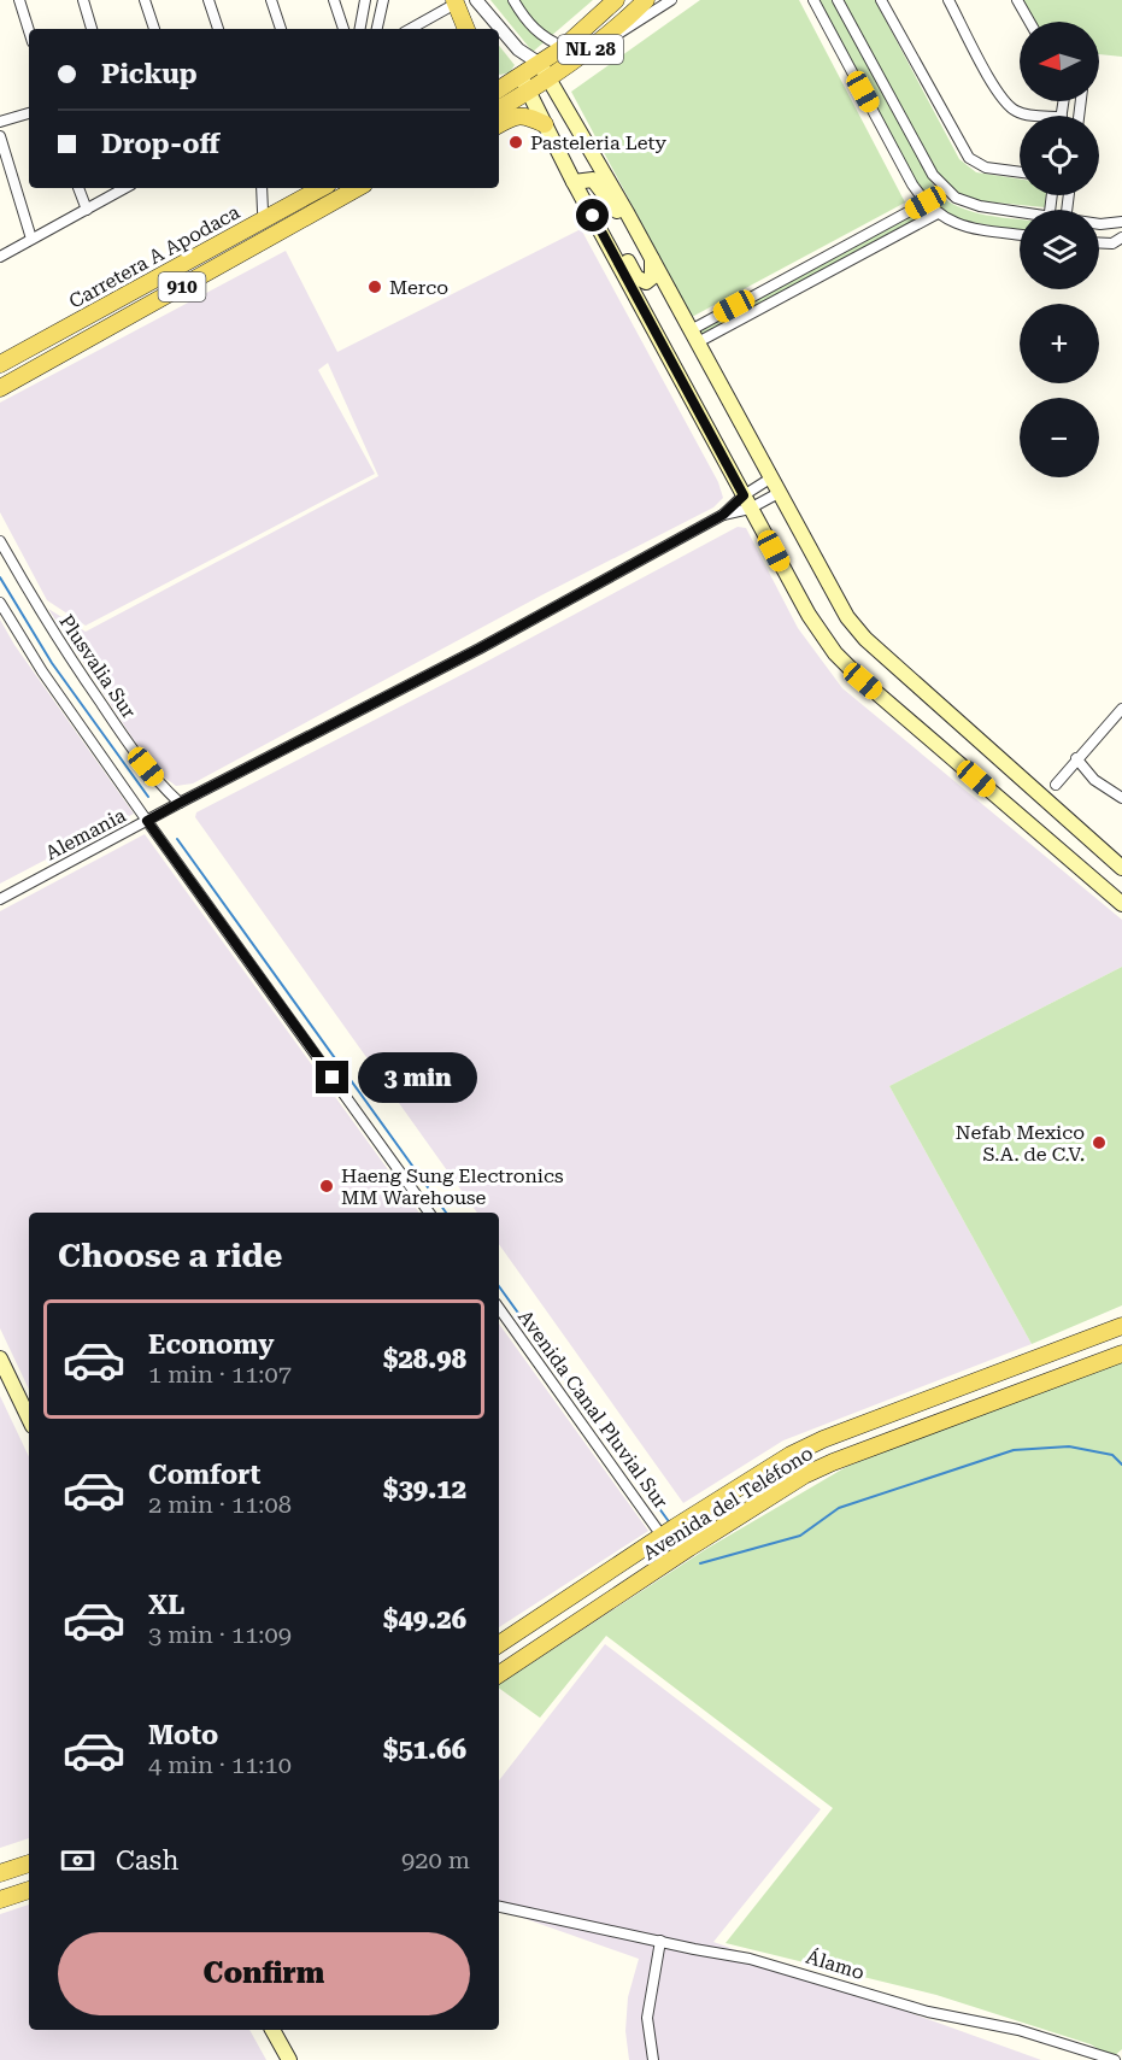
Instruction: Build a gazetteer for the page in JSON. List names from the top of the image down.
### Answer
{
  "streets": {
    "main road": [
      "NL 28",
      "Carretera A Apodaca",
      "910",
      "Avenida del Teléfono"
    ],
    "street": [
      "Plusvalia Sur",
      "Alemania",
      "Avenida Canal Pluvial Sur",
      "Álamo"
    ]
  },
  "crossings": [
    ["Plusvalia Sur", "Alemania"],
    ["Avenida Canal Pluvial Sur", "Avenida del Teléfono"]
  ],
  "places": [
    "Pasteleria Lety",
    "Merco",
    "Nefab Mexico S.A. de C.V.",
    "Haeng Sung Electronics MM Warehouse"
  ],
  "north": "left",
  "page": {
    "map_buttons": ["+", "−"],
    "banner": ["Pickup", "Drop-off"],
    "bubble": "3 min",
    "heading": "Choose a ride",
    "list": [
      {
        "name": "Economy",
        "note": "1 min · 11:07",
        "value": "$28.98"
      },
      {
        "name": "Comfort",
        "note": "2 min · 11:08",
        "value": "$39.12"
      },
      {
        "name": "XL",
        "note": "3 min · 11:09",
        "value": "$49.26"
      },
      {
        "name": "Moto",
        "note": "4 min · 11:10",
        "value": "$51.66"
      }
    ],
    "pay": ["Cash", "920 m"],
    "buttons": "Confirm"
  }
}
